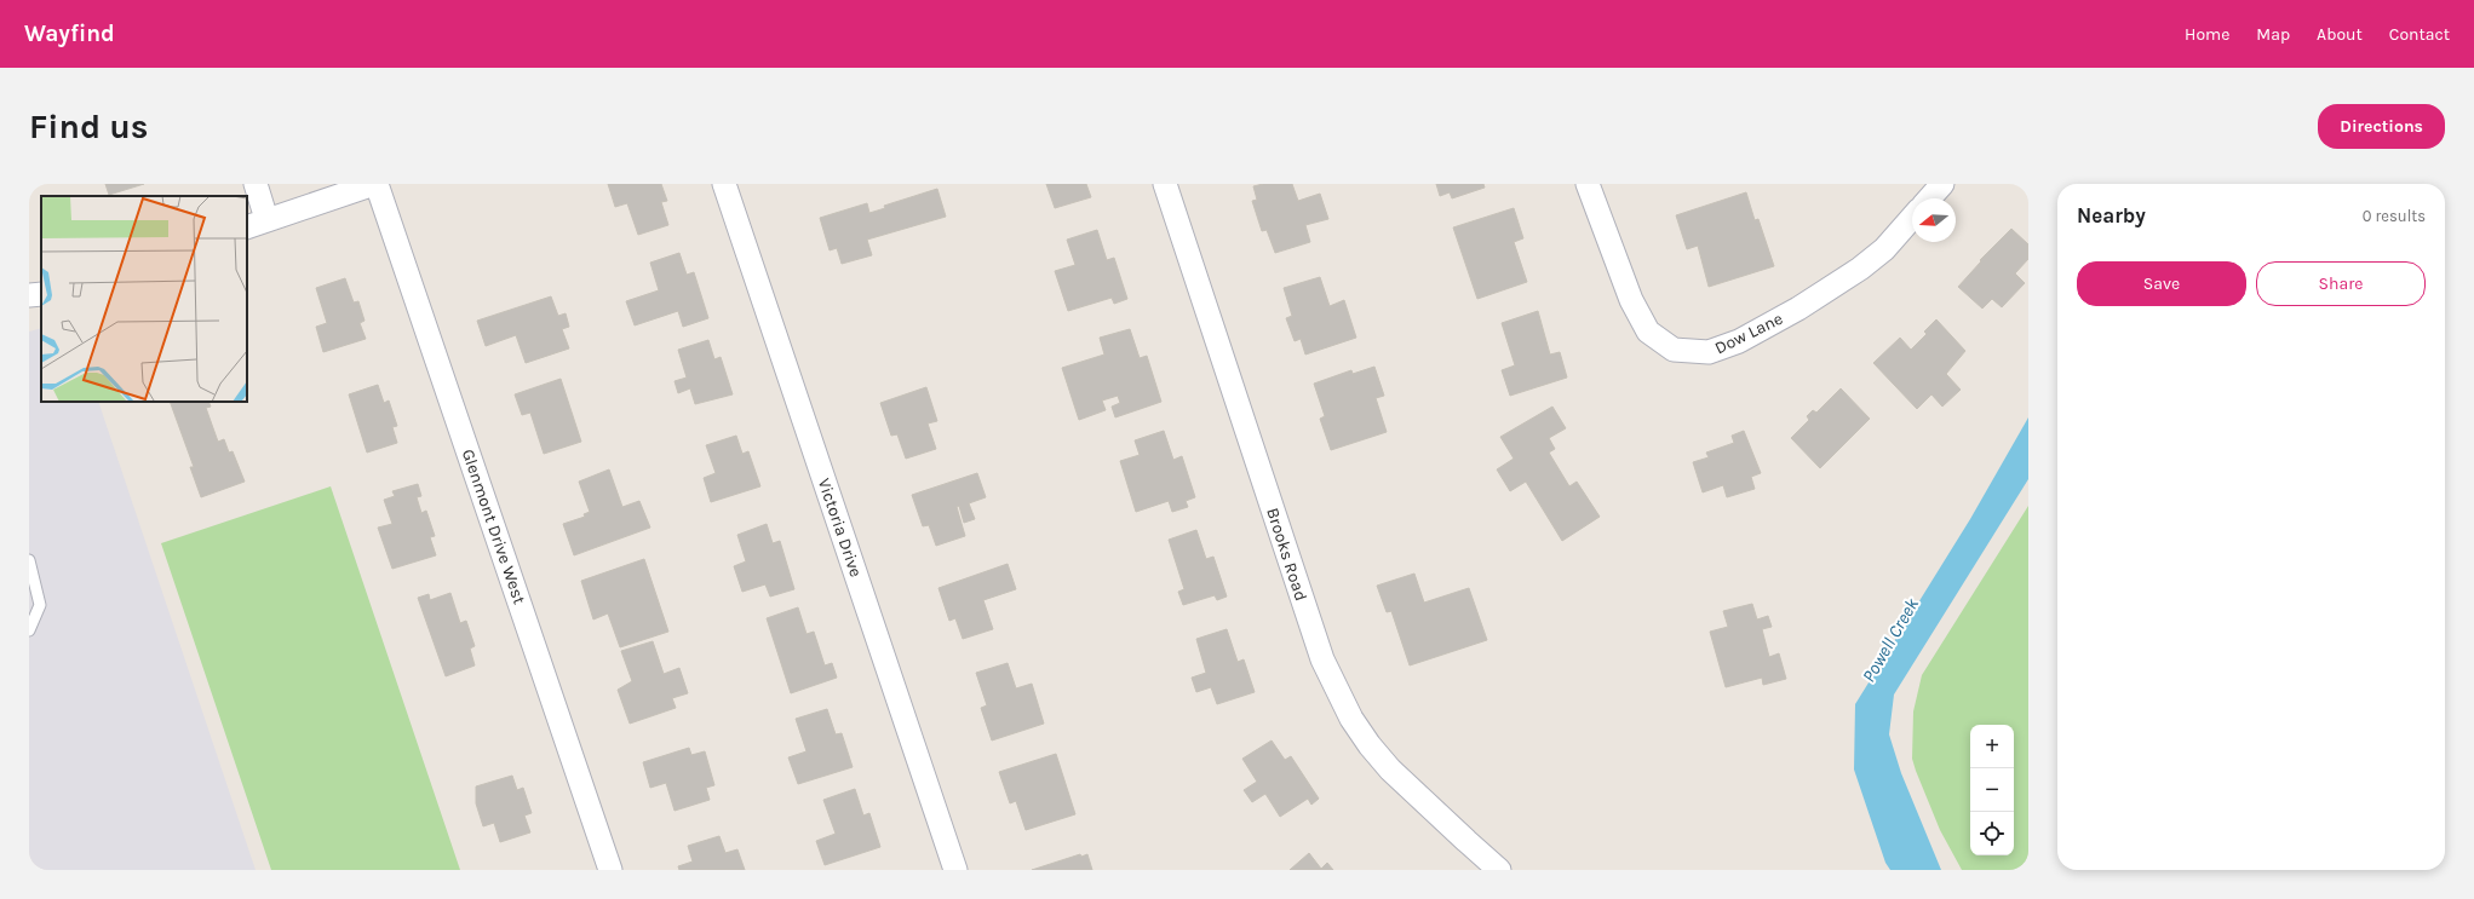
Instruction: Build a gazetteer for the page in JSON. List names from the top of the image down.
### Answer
{
  "streets": {
    "street": [
      "Dow Lane",
      "Glenmont Drive West",
      "Victoria Drive",
      "Brooks Road"
    ]
  },
  "water": ["Powell Creek"],
  "north": "left",
  "page": {
    "header": "Wayfind",
    "nav": [
      "Home",
      "Map",
      "About",
      "Contact"
    ],
    "buttons": [
      "Directions",
      ["Save", "Share"]
    ],
    "title": "Find us",
    "heading": ["Nearby", "0 results"],
    "map_buttons": ["+", "−"]
  }
}
